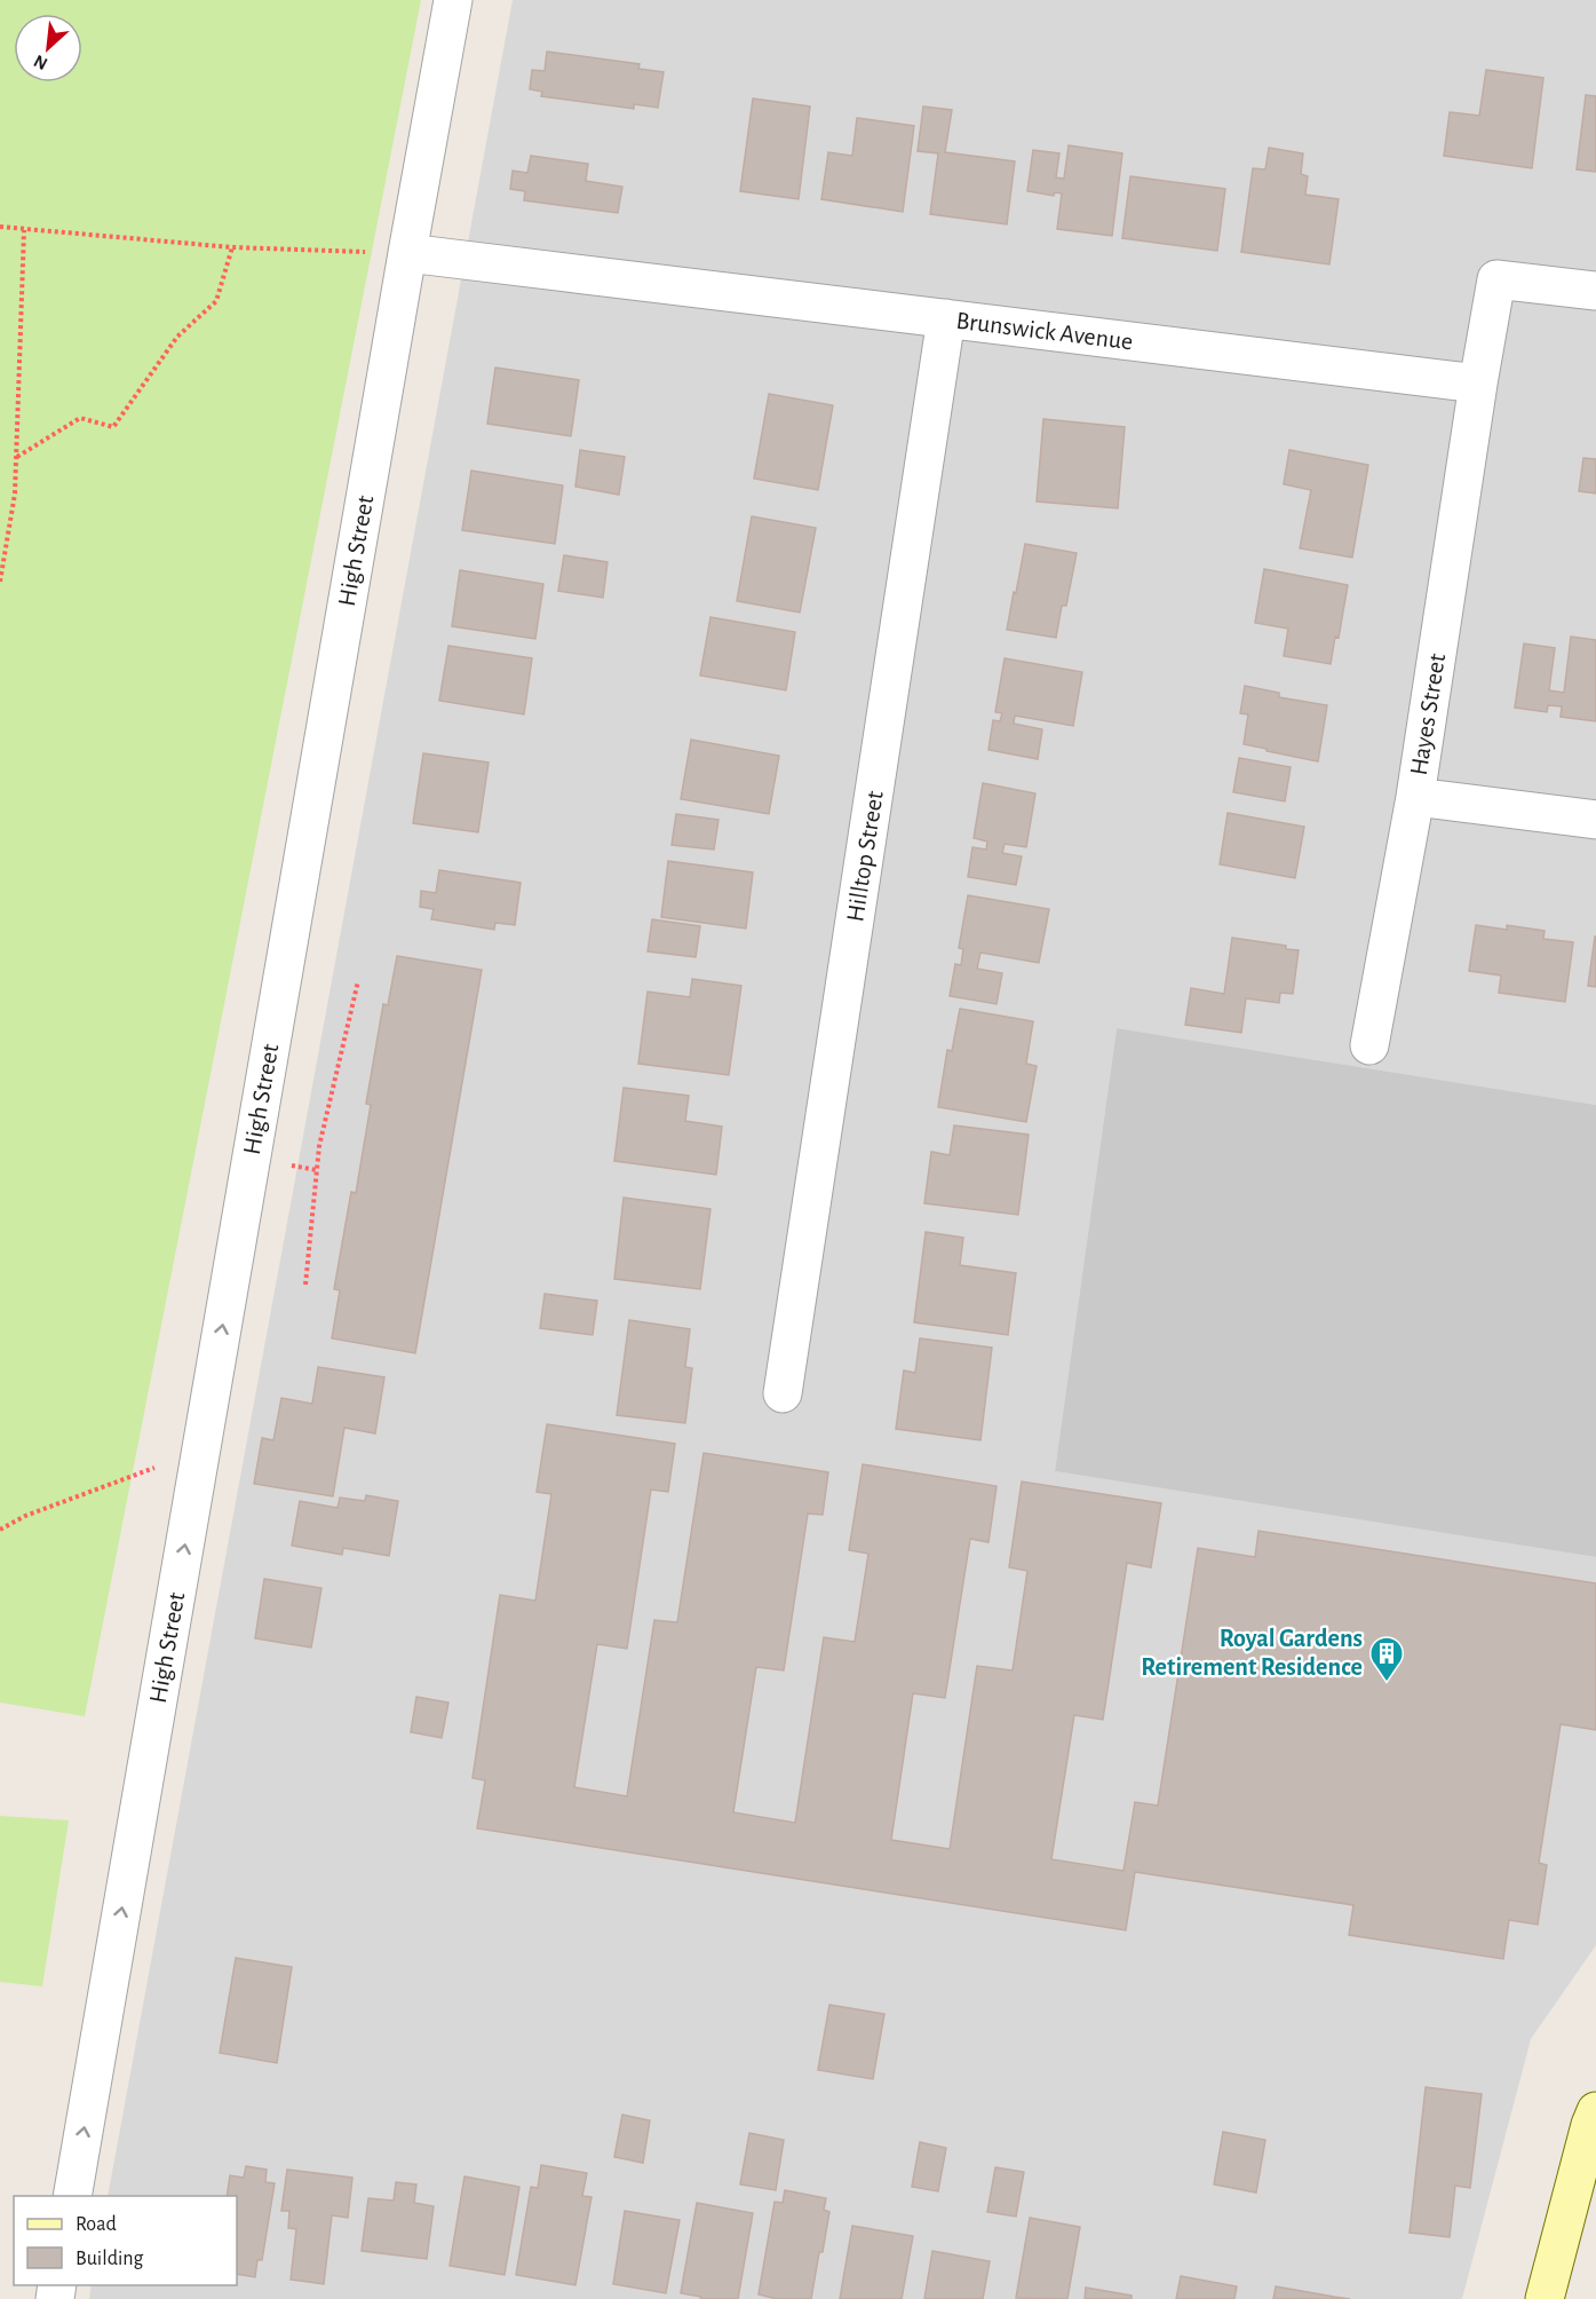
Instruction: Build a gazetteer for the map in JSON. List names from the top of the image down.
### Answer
{
  "streets": {
    "street": [
      "Brunswick Avenue",
      "High Street",
      "Hayes Street",
      "Hilltop Street"
    ]
  },
  "crossings": [
    ["Brunswick Avenue", "High Street"],
    ["Brunswick Avenue", "Hayes Street"],
    ["Brunswick Avenue", "Hilltop Street"]
  ],
  "one_way": ["High Street"],
  "places": {
    "building": ["Royal Gardens Retirement Residence"]
  },
  "legend": ["Road", "Building"],
  "north": "bottom left"
}
